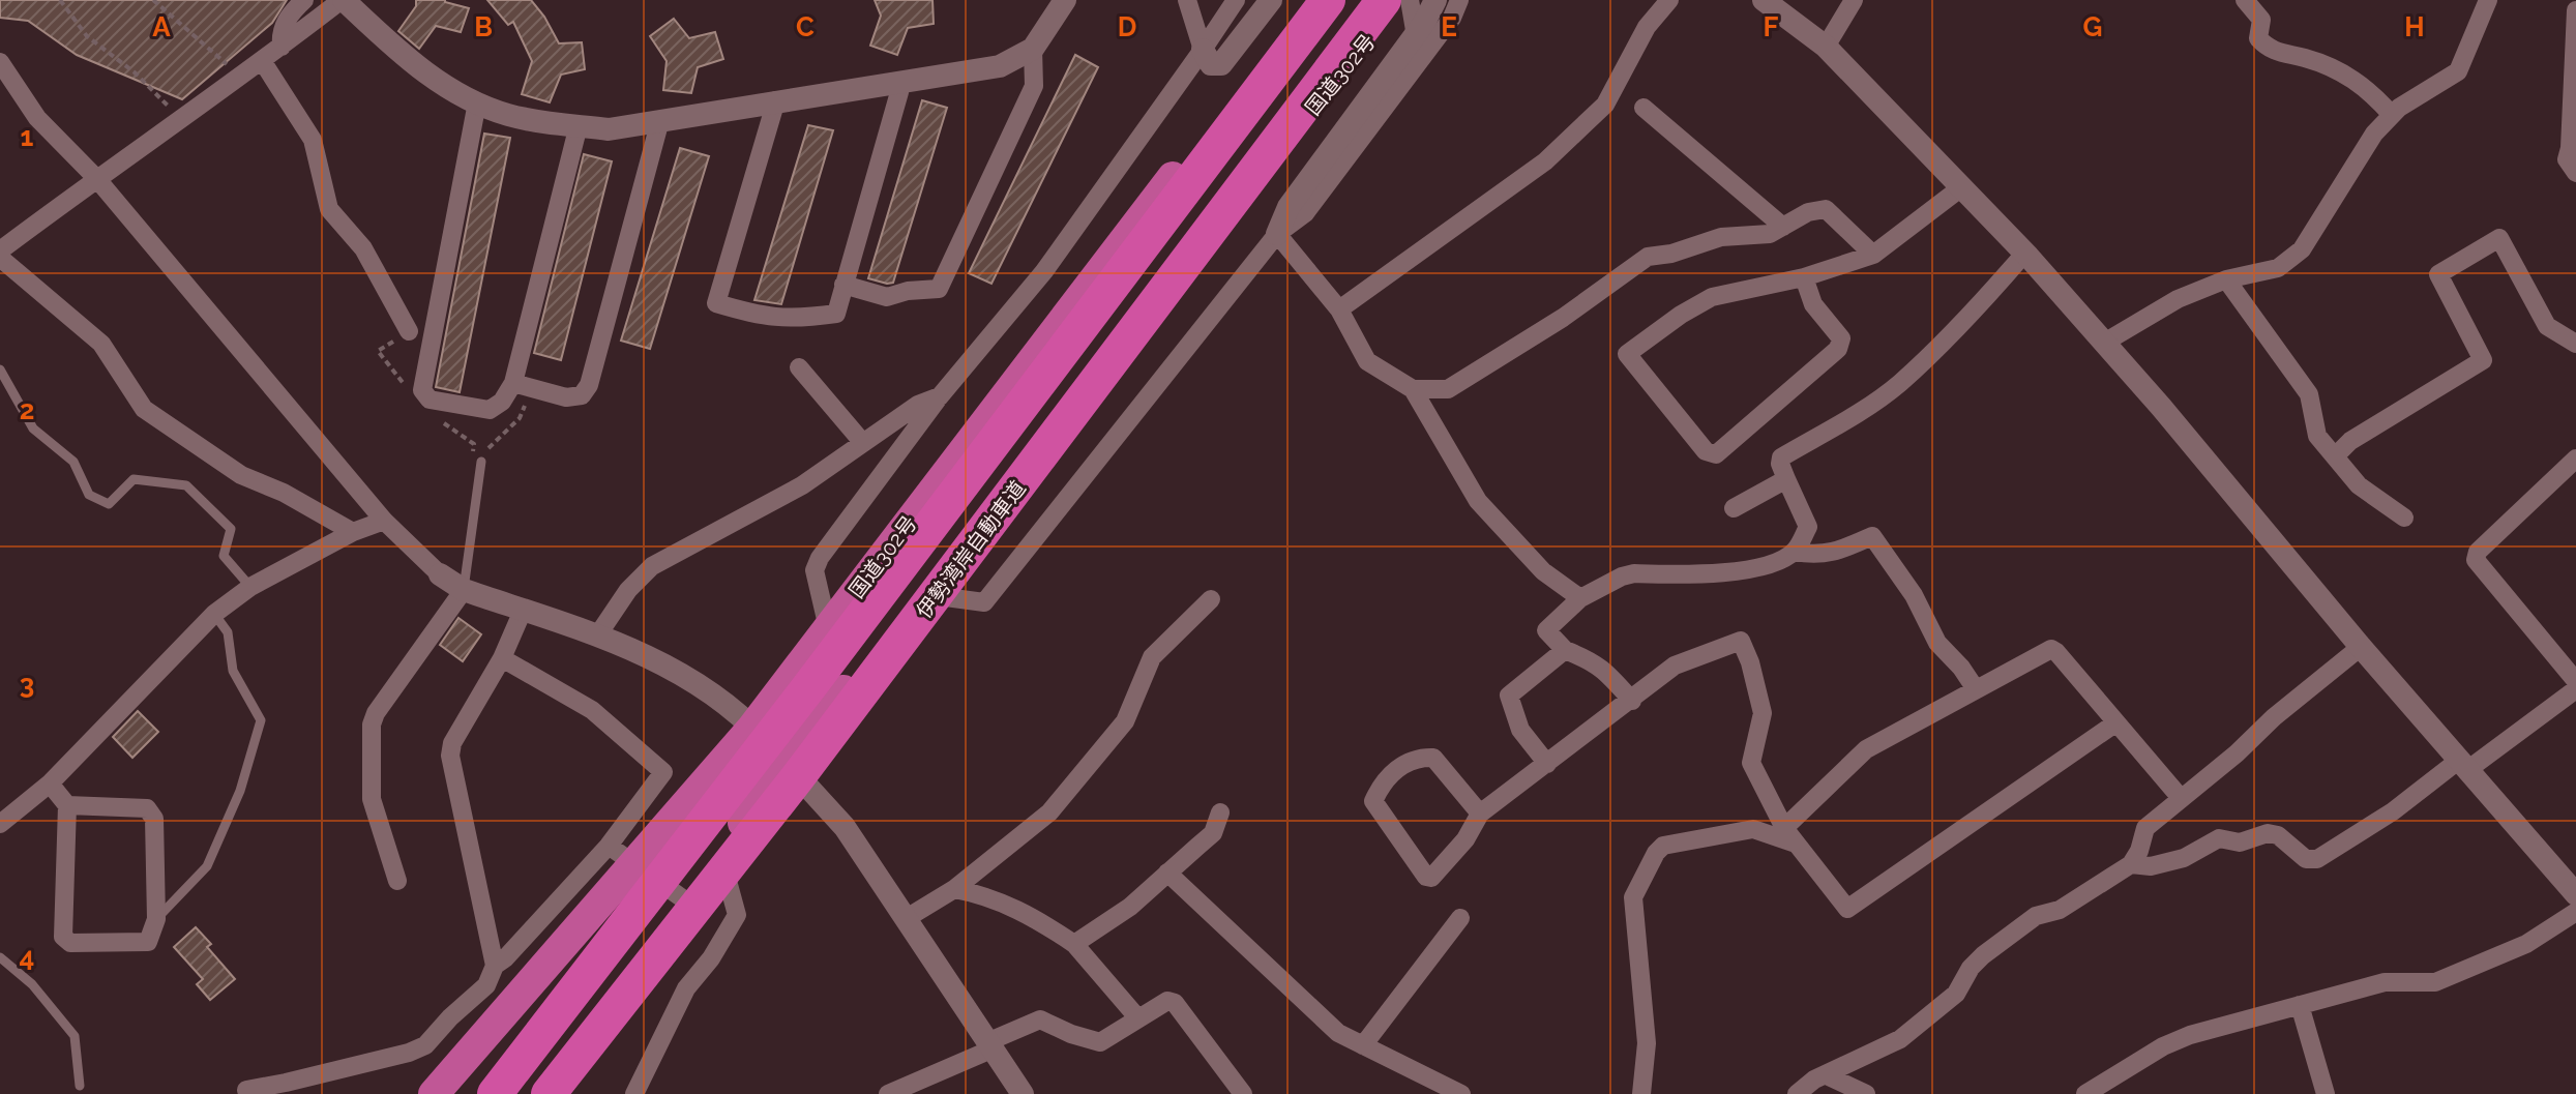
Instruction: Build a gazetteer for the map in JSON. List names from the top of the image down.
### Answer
{
  "streets": {
    "highway": ["国道302号", "伊勢湾岸自動車道"]
  },
  "crossings": [
    ["国道302号", "伊勢湾岸自動車道"]
  ],
  "grid": {
    "columns": [
      "A",
      "B",
      "C",
      "D",
      "E",
      "F",
      "G",
      "H"
    ],
    "rows": [
      "1",
      "2",
      "3",
      "4"
    ]
  }
}
